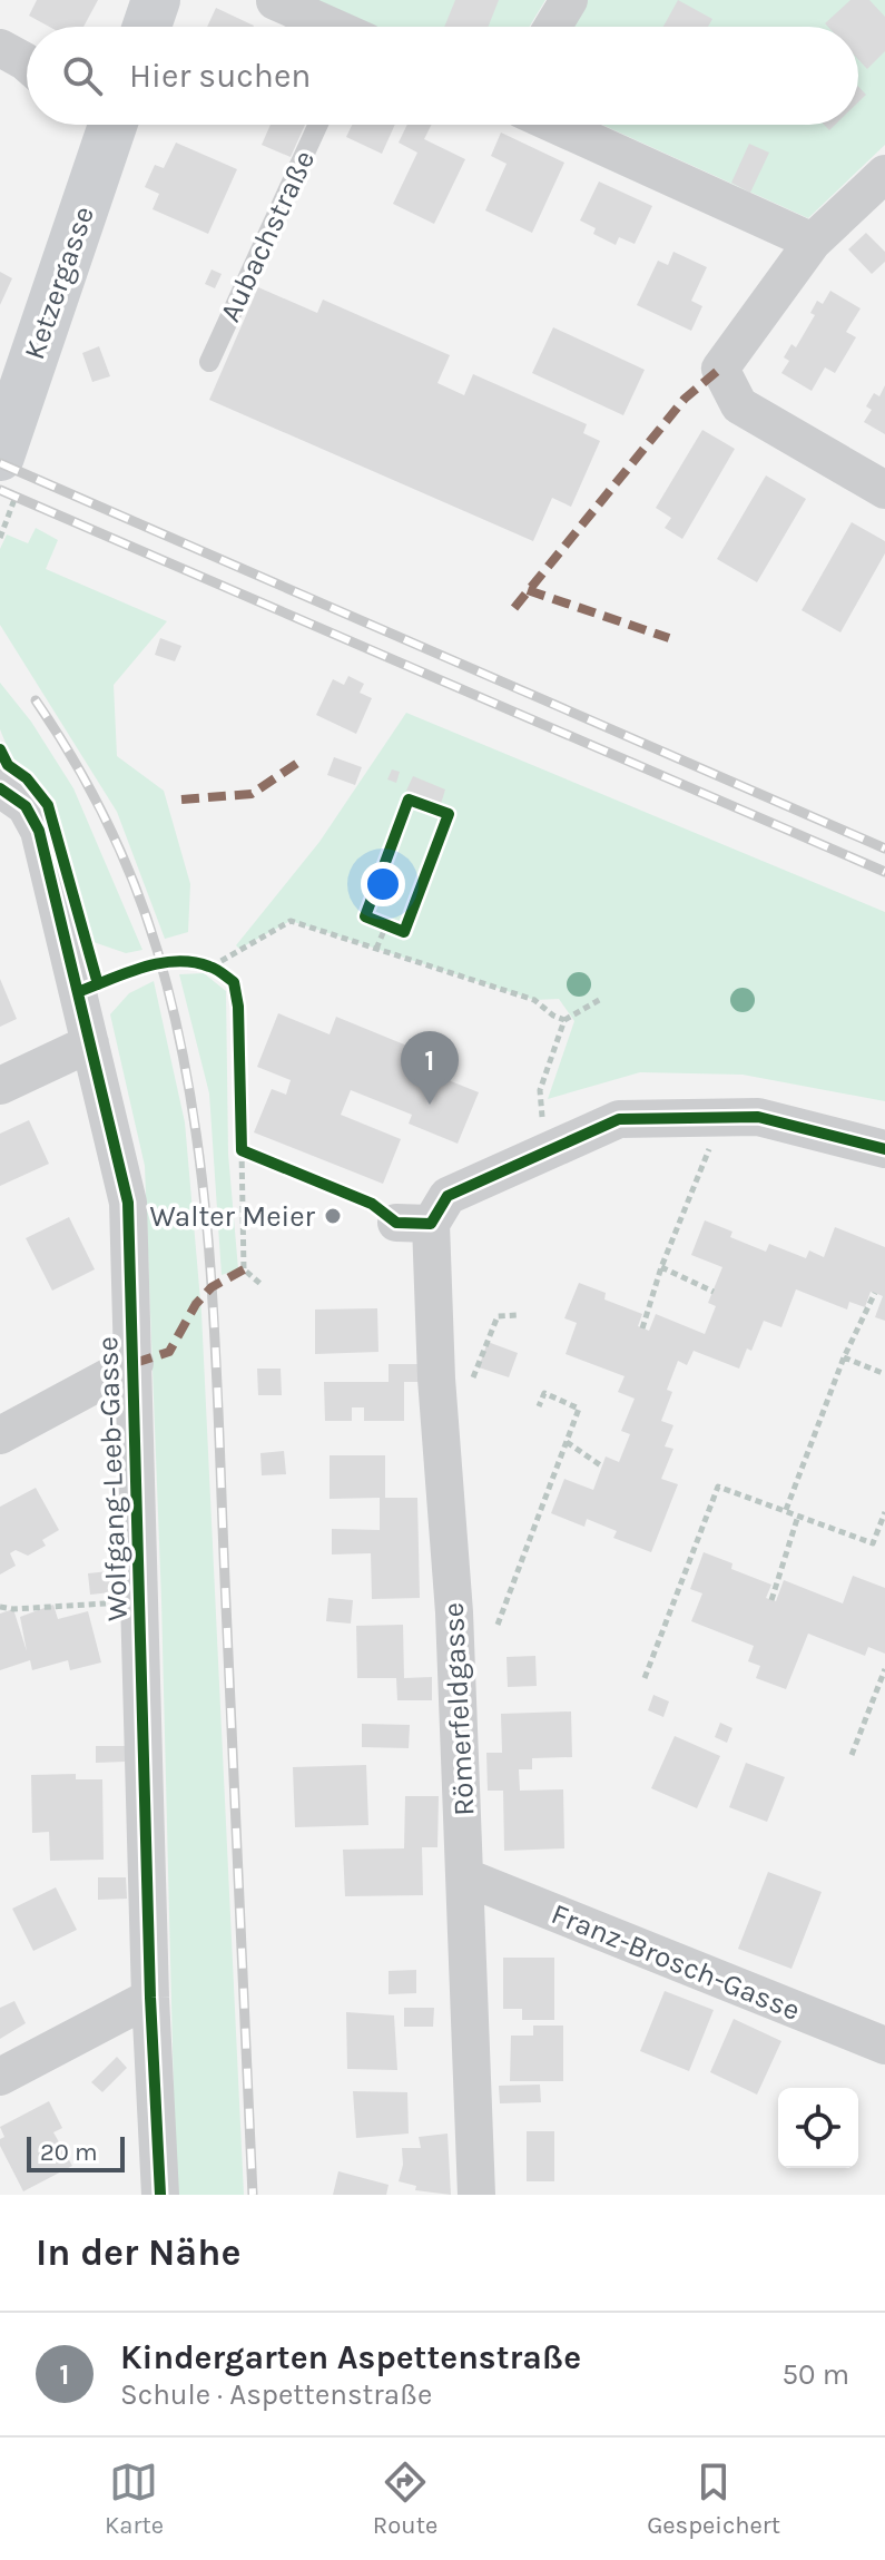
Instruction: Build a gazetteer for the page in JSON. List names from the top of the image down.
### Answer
{
  "streets": {
    "main road": ["Ketzergasse"],
    "street": ["Wolfgang-Leeb-Gasse", "Römerfeldgasse", "Franz-Brosch-Gasse"],
    "lane": ["Aubachstraße"]
  },
  "crossings": [
    ["Römerfeldgasse", "Franz-Brosch-Gasse"]
  ],
  "places": ["Walter Meier"],
  "scale_bar": "20 m",
  "page": {
    "search": "Hier suchen",
    "pins": "1",
    "scale": "20 m",
    "heading": "In der Nähe",
    "list": [
      {
        "mark": "1",
        "name": "Kindergarten Aspettenstraße",
        "note": "Schule · Aspettenstraße",
        "value": "50 m"
      }
    ],
    "nav": ["Karte", "Route", "Gespeichert"]
  }
}
